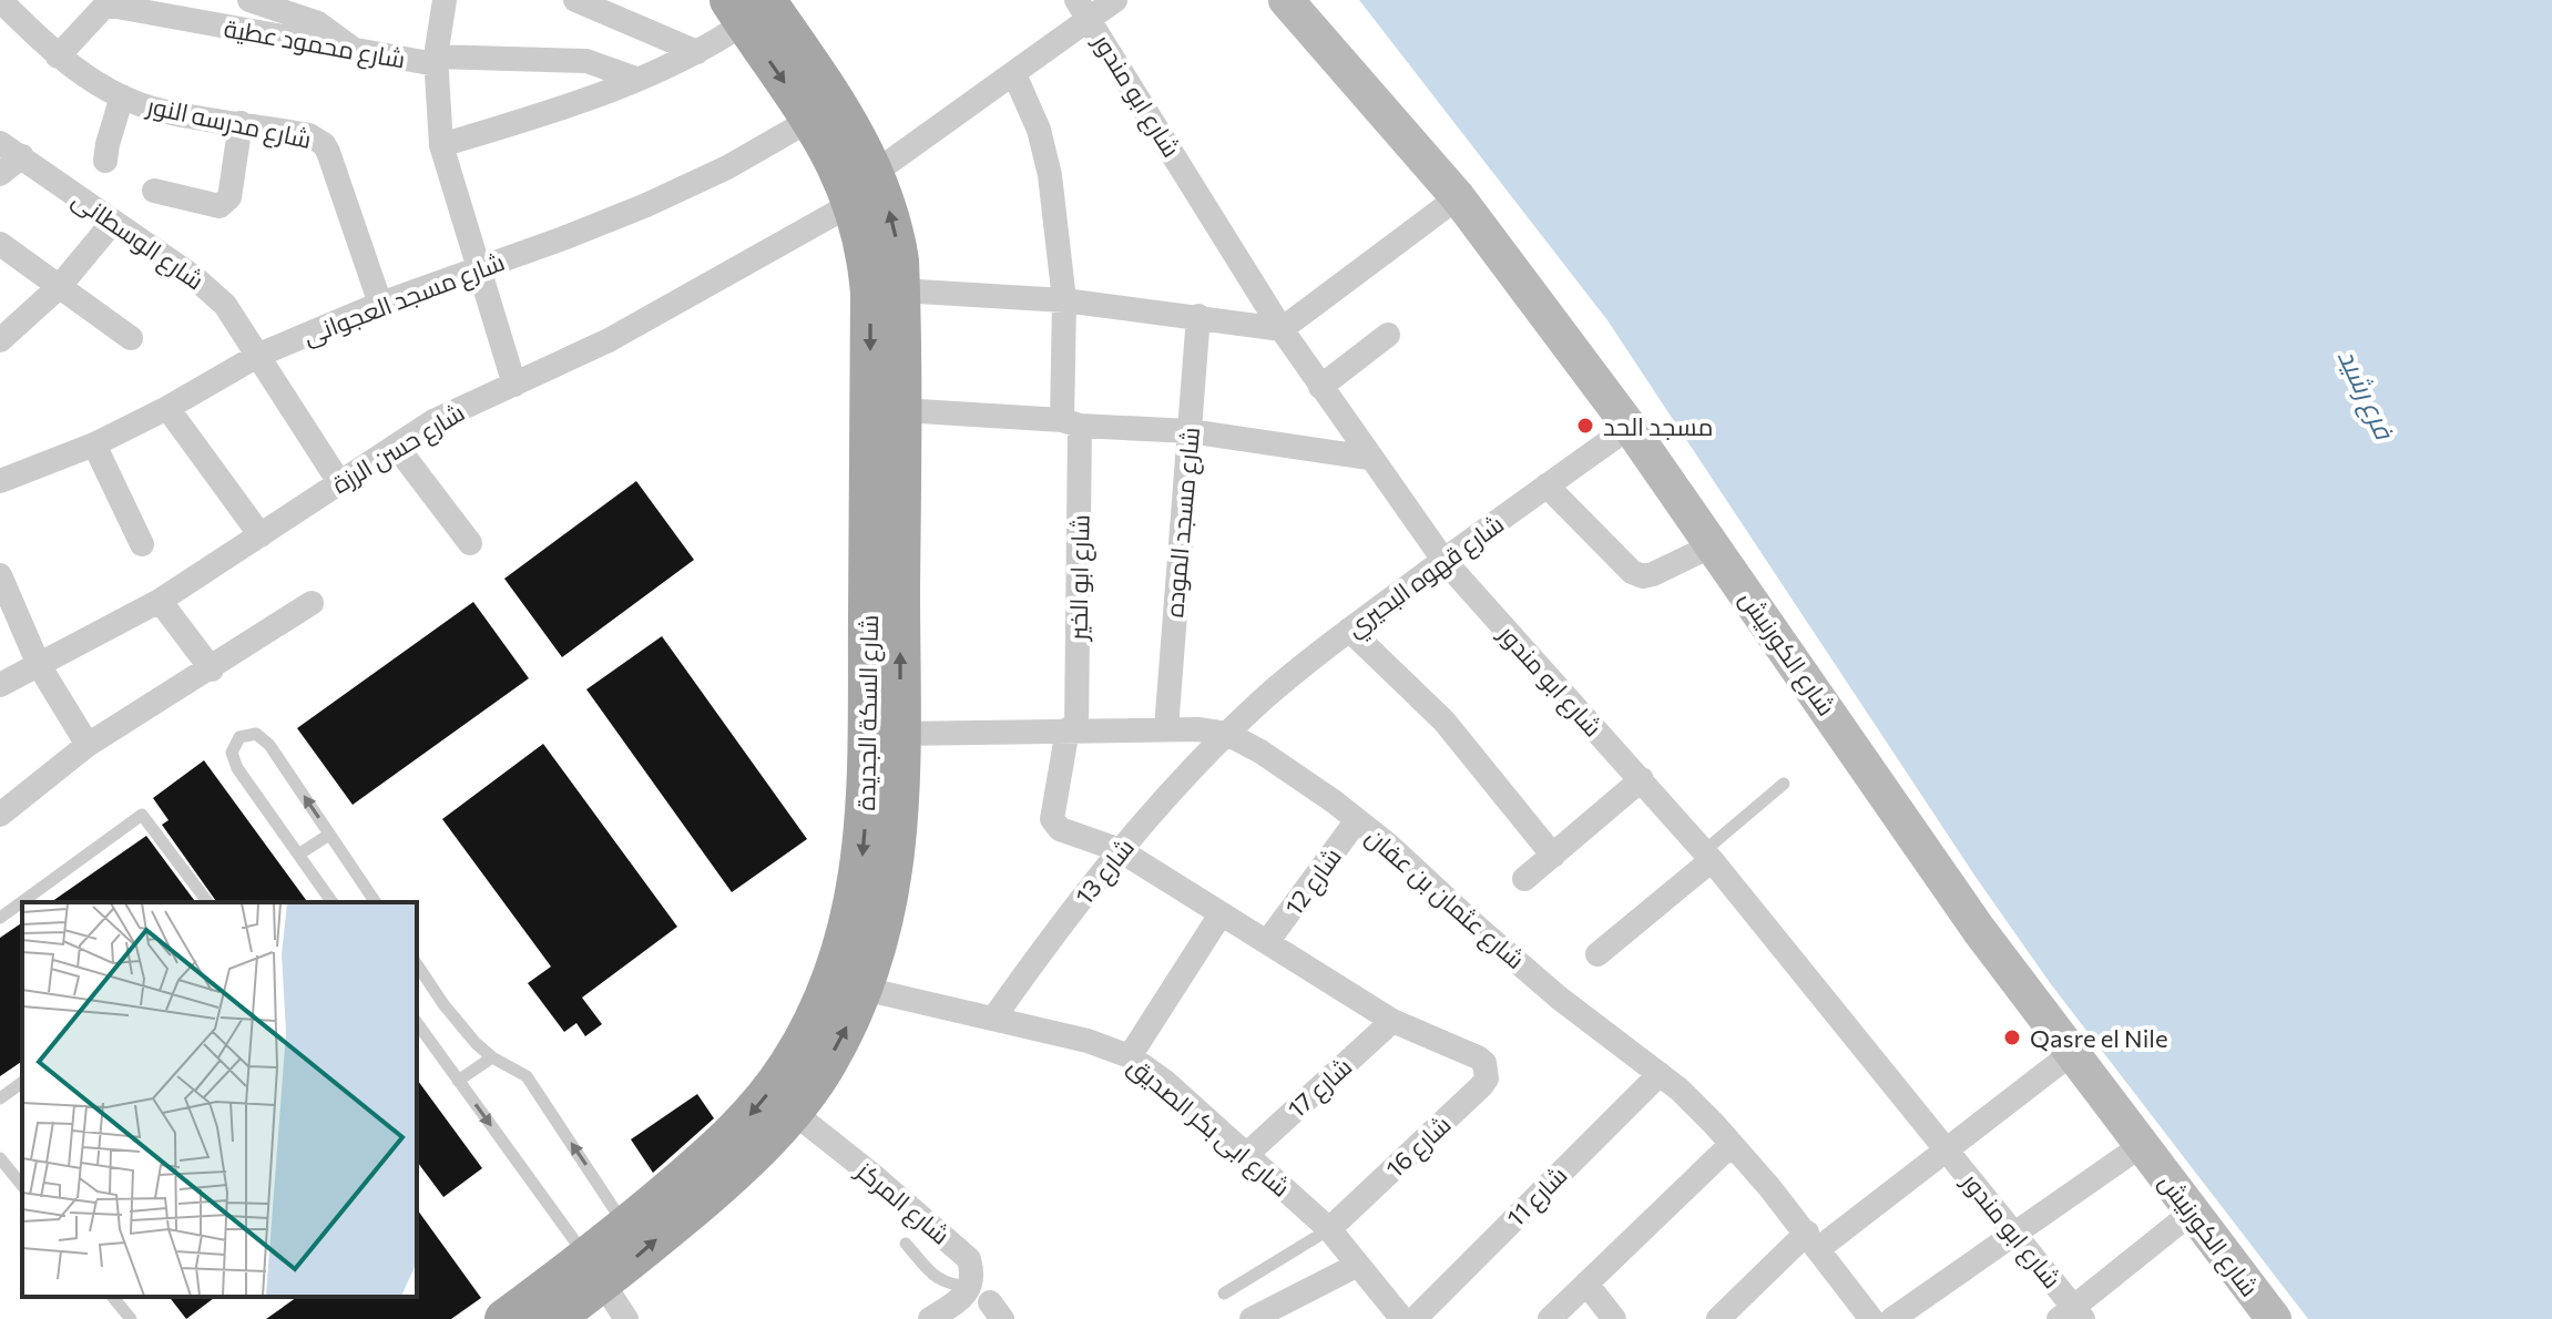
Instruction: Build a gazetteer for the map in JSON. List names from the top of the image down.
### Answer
{
  "streets": {
    "main road": ["شارع الكورنيش", "شارع السكة الجديدة"],
    "street": [
      "شارع محمود عطية",
      "شارع ابو مندور",
      "شارع مدرسه النور",
      "شارع الوسطانى",
      "شارع مسجد العجوانى",
      "شارع حسن الرزة",
      "شارع مسجد الموده",
      "شارع قهوه البحيري",
      "شارع ابو الخير",
      "شارع 13",
      "شارع 12",
      "شارع عثمان بن عفان",
      "شارع 17",
      "شارع ابى بكر الصديق",
      "شارع 16",
      "شارع 11",
      "شارع المركز"
    ]
  },
  "crossings": [
    ["شارع محمود عطية", "شارع مدرسه النور"],
    ["شارع ابو مندور", "شارع حسن الرزة"],
    ["شارع ابو مندور", "شارع قهوه البحيري"],
    ["شارع مدرسه النور", "شارع مسجد العجوانى"],
    ["شارع الوسطانى", "شارع مسجد العجوانى"],
    ["شارع الوسطانى", "شارع حسن الرزة"],
    ["شارع مسجد العجوانى", "شارع السكة الجديدة"],
    ["شارع حسن الرزة", "شارع ابو الخير"],
    ["شارع حسن الرزة", "شارع السكة الجديدة"],
    ["شارع مسجد الموده", "شارع عثمان بن عفان"],
    ["شارع قهوه البحيري", "شارع الكورنيش"],
    ["شارع قهوه البحيري", "شارع 13"],
    ["شارع قهوه البحيري", "شارع عثمان بن عفان"],
    ["شارع ابو الخير", "شارع 13"],
    ["شارع ابو الخير", "شارع عثمان بن عفان"],
    ["شارع السكة الجديدة", "شارع عثمان بن عفان"],
    ["شارع السكة الجديدة", "شارع ابى بكر الصديق"],
    ["شارع السكة الجديدة", "شارع المركز"],
    ["شارع 13", "شارع عثمان بن عفان"],
    ["شارع 13", "شارع ابى بكر الصديق"],
    ["شارع 12", "شارع عثمان بن عفان"],
    ["شارع عثمان بن عفان", "شارع 11"],
    ["شارع 17", "شارع ابى بكر الصديق"],
    ["شارع 17", "شارع 16"],
    ["شارع ابى بكر الصديق", "شارع 16"]
  ],
  "water": ["فرع رشيد"],
  "places": ["مسجد الحد", "Qasre el Nile"]
}
